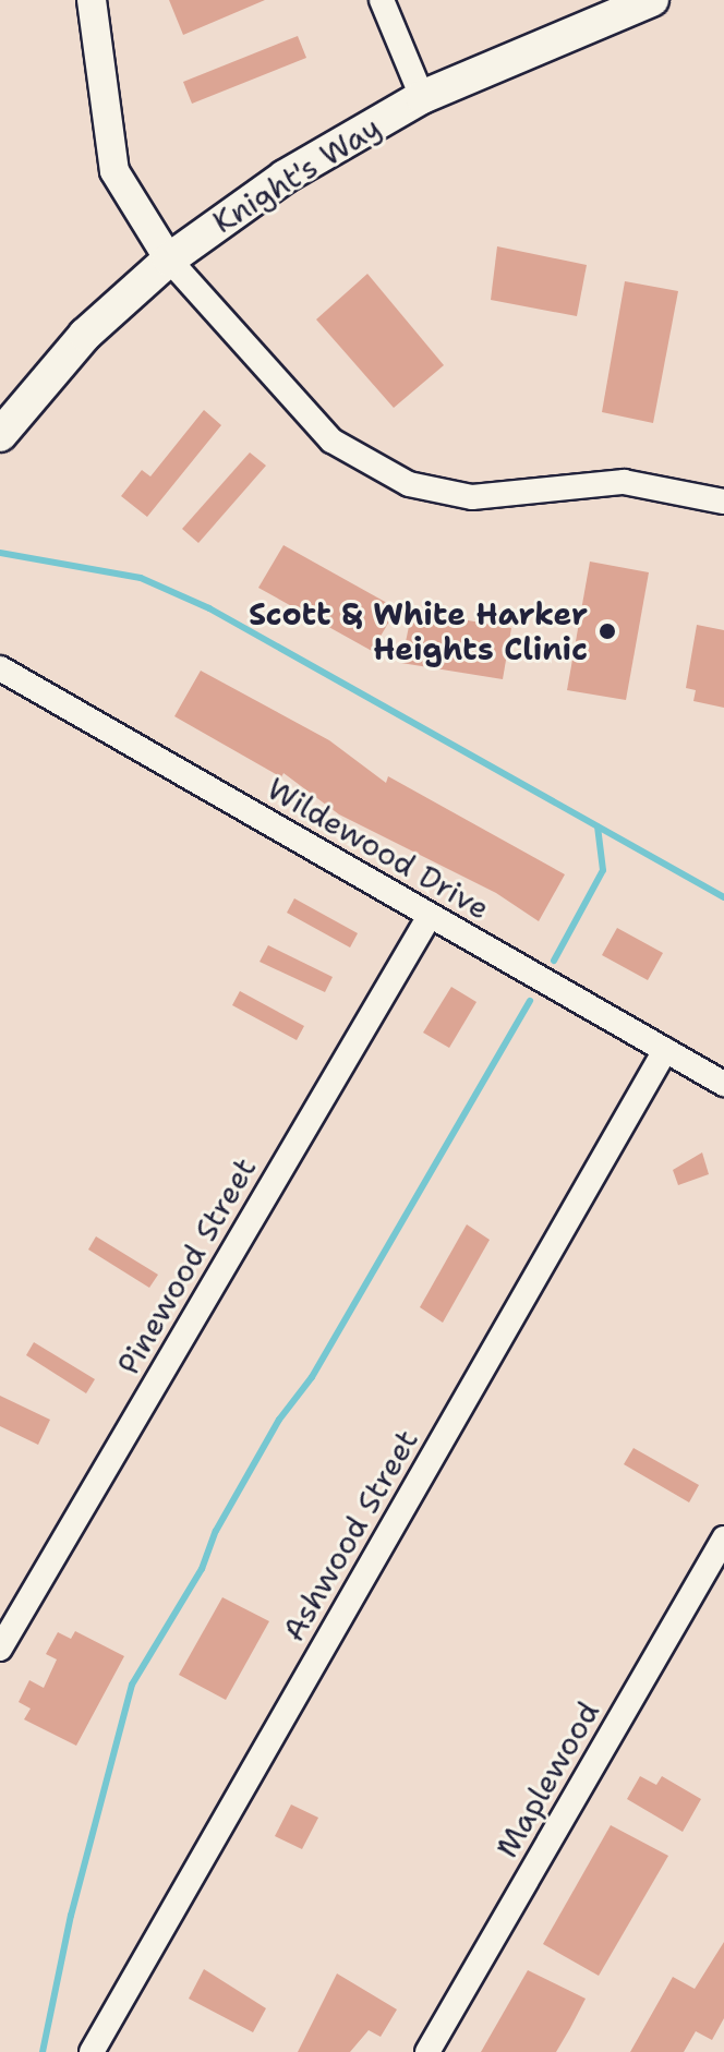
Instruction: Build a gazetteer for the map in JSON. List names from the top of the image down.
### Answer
{
  "streets": {
    "main road": ["Knight's Way"],
    "street": [
      "Wildewood Drive",
      "Pinewood Street",
      "Ashwood Street",
      "Maplewood"
    ]
  },
  "crossings": [
    ["Wildewood Drive", "Pinewood Street"],
    ["Wildewood Drive", "Ashwood Street"]
  ],
  "places": ["Scott & White Harker Heights Clinic"]
}
